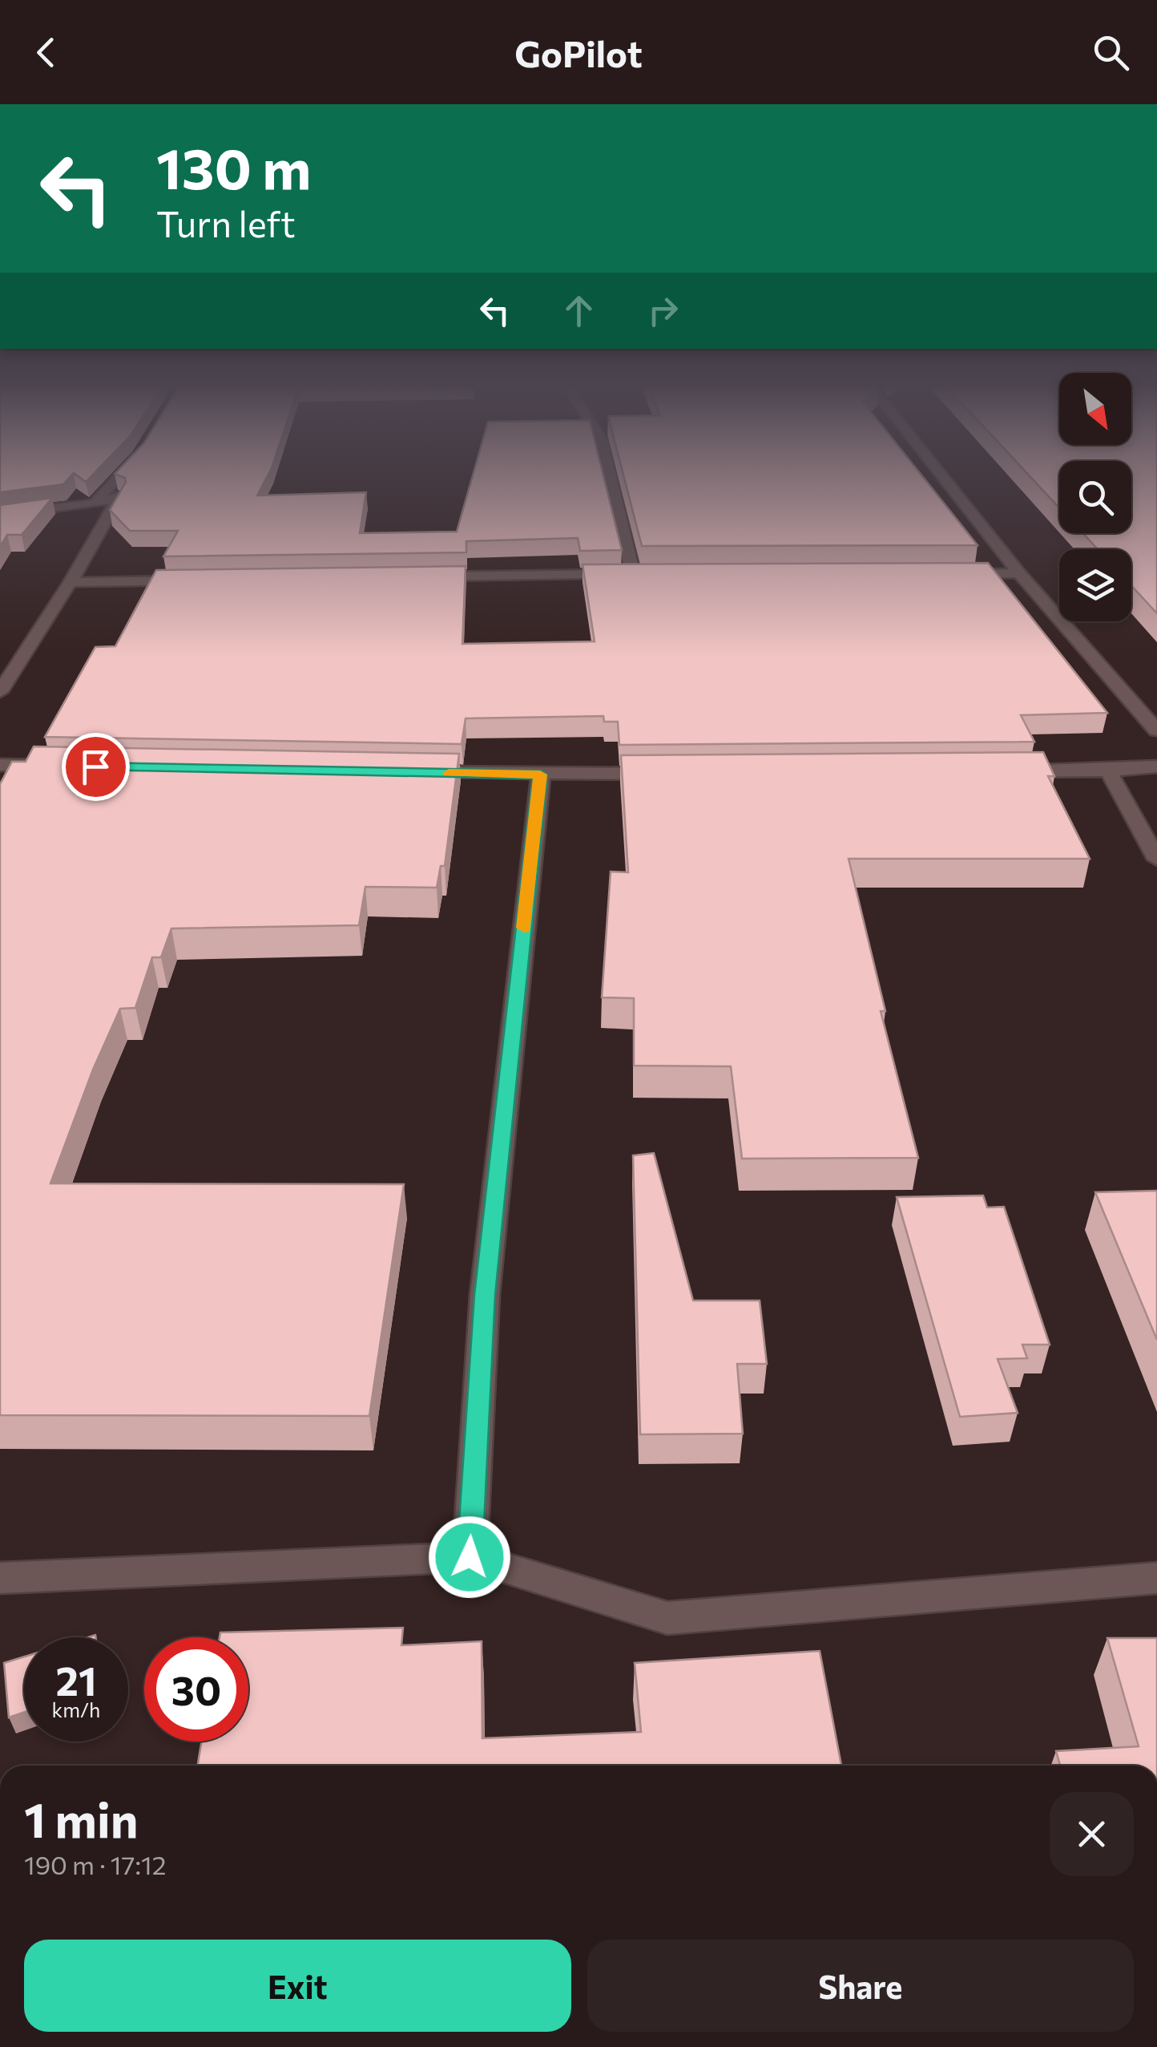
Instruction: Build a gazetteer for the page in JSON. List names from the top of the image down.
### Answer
{
  "north": "bottom right",
  "page": {
    "header": "GoPilot",
    "turn": ["130 m", "Turn left"],
    "speed": "21 km/h",
    "limit": "30",
    "heading": ["1 min", "190 m · 17:12"],
    "buttons": ["Exit", "Share"]
  }
}
